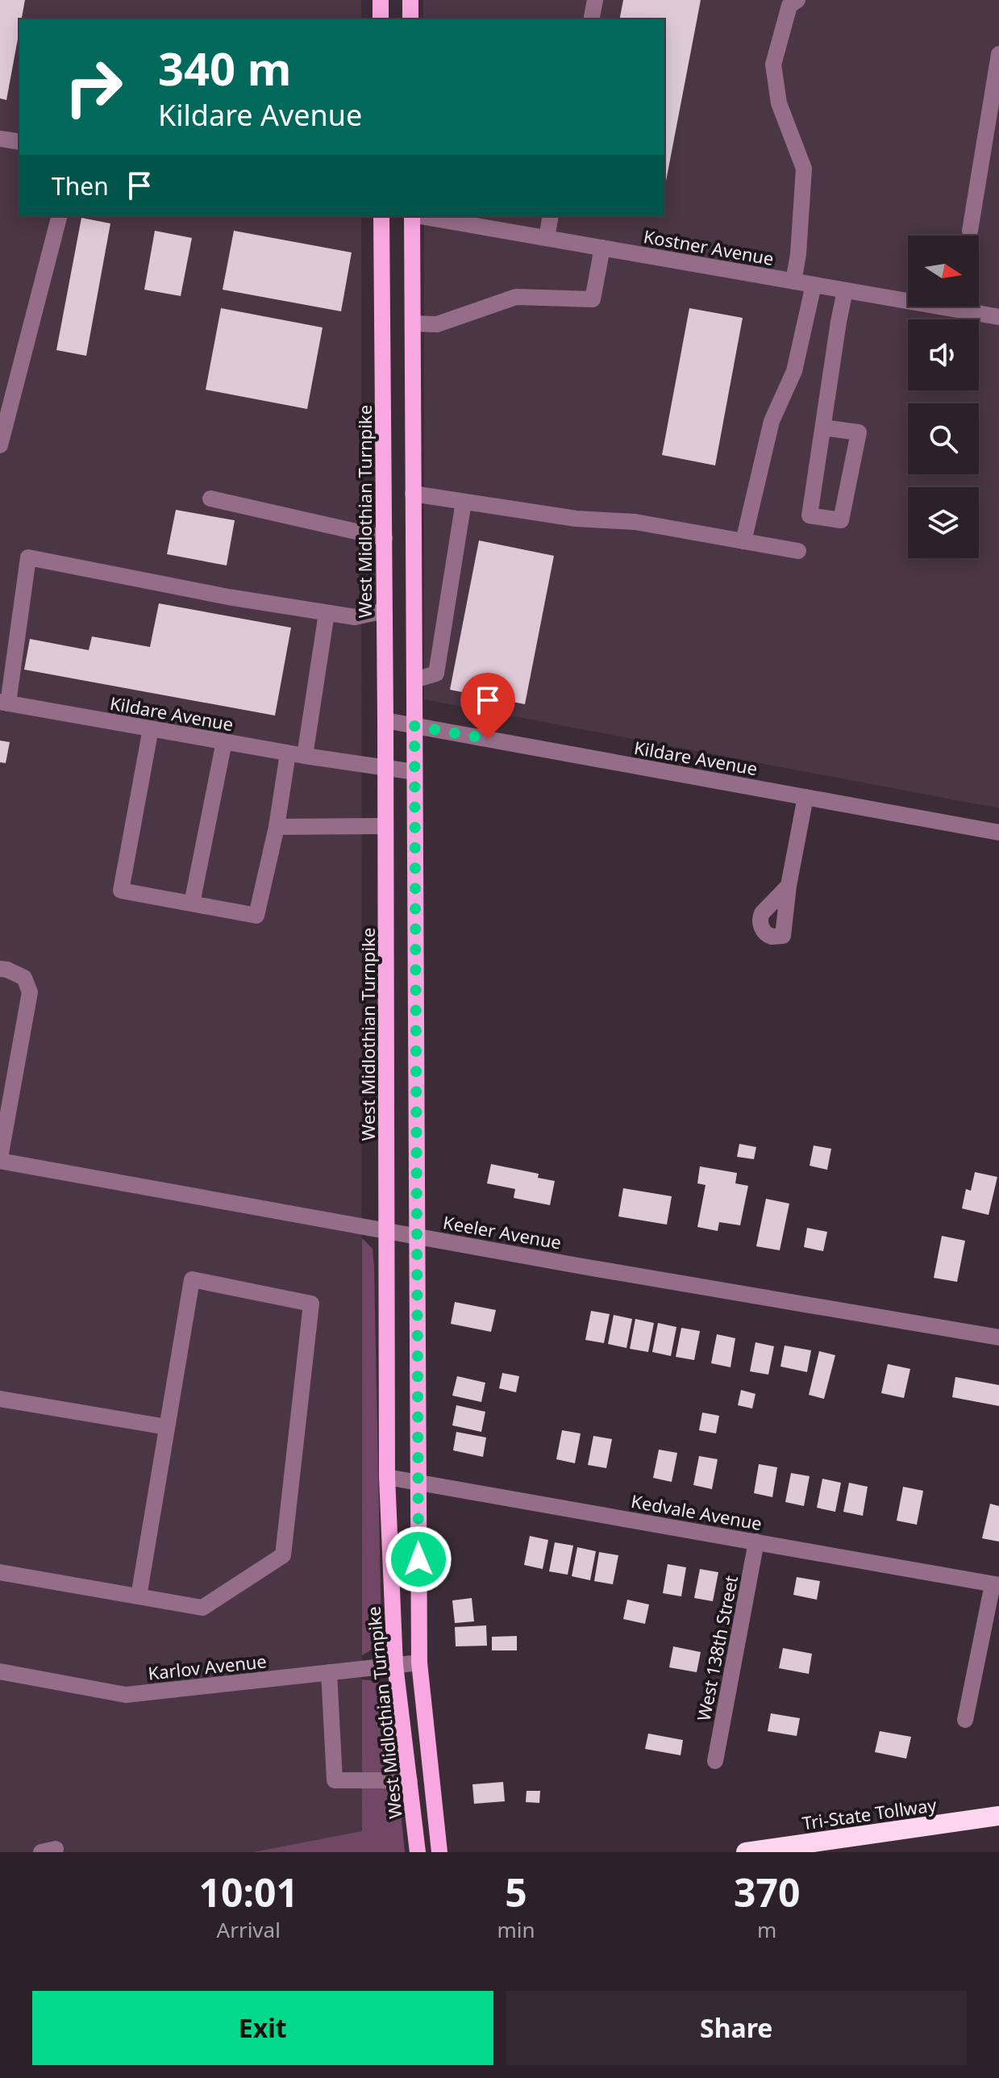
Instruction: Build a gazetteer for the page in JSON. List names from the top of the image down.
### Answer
{
  "streets": {
    "highway": ["Tri-State Tollway"],
    "main road": ["West Midlothian Turnpike"],
    "street": [
      "Kostner Avenue",
      "Kildare Avenue",
      "Keeler Avenue",
      "Kedvale Avenue",
      "West 138th Street",
      "Karlov Avenue"
    ]
  },
  "crossings": [
    ["West Midlothian Turnpike", "Kildare Avenue"],
    ["West Midlothian Turnpike", "Keeler Avenue"],
    ["West Midlothian Turnpike", "Kedvale Avenue"],
    ["West Midlothian Turnpike", "Karlov Avenue"],
    ["Kedvale Avenue", "West 138th Street"]
  ],
  "north": "right",
  "page": {
    "turn": ["340 m", "Kildare Avenue"],
    "then": "Then",
    "eta": [
      "10:01",
      "Arrival",
      "5",
      "min",
      "370",
      "m"
    ],
    "buttons": ["Exit", "Share"]
  }
}
